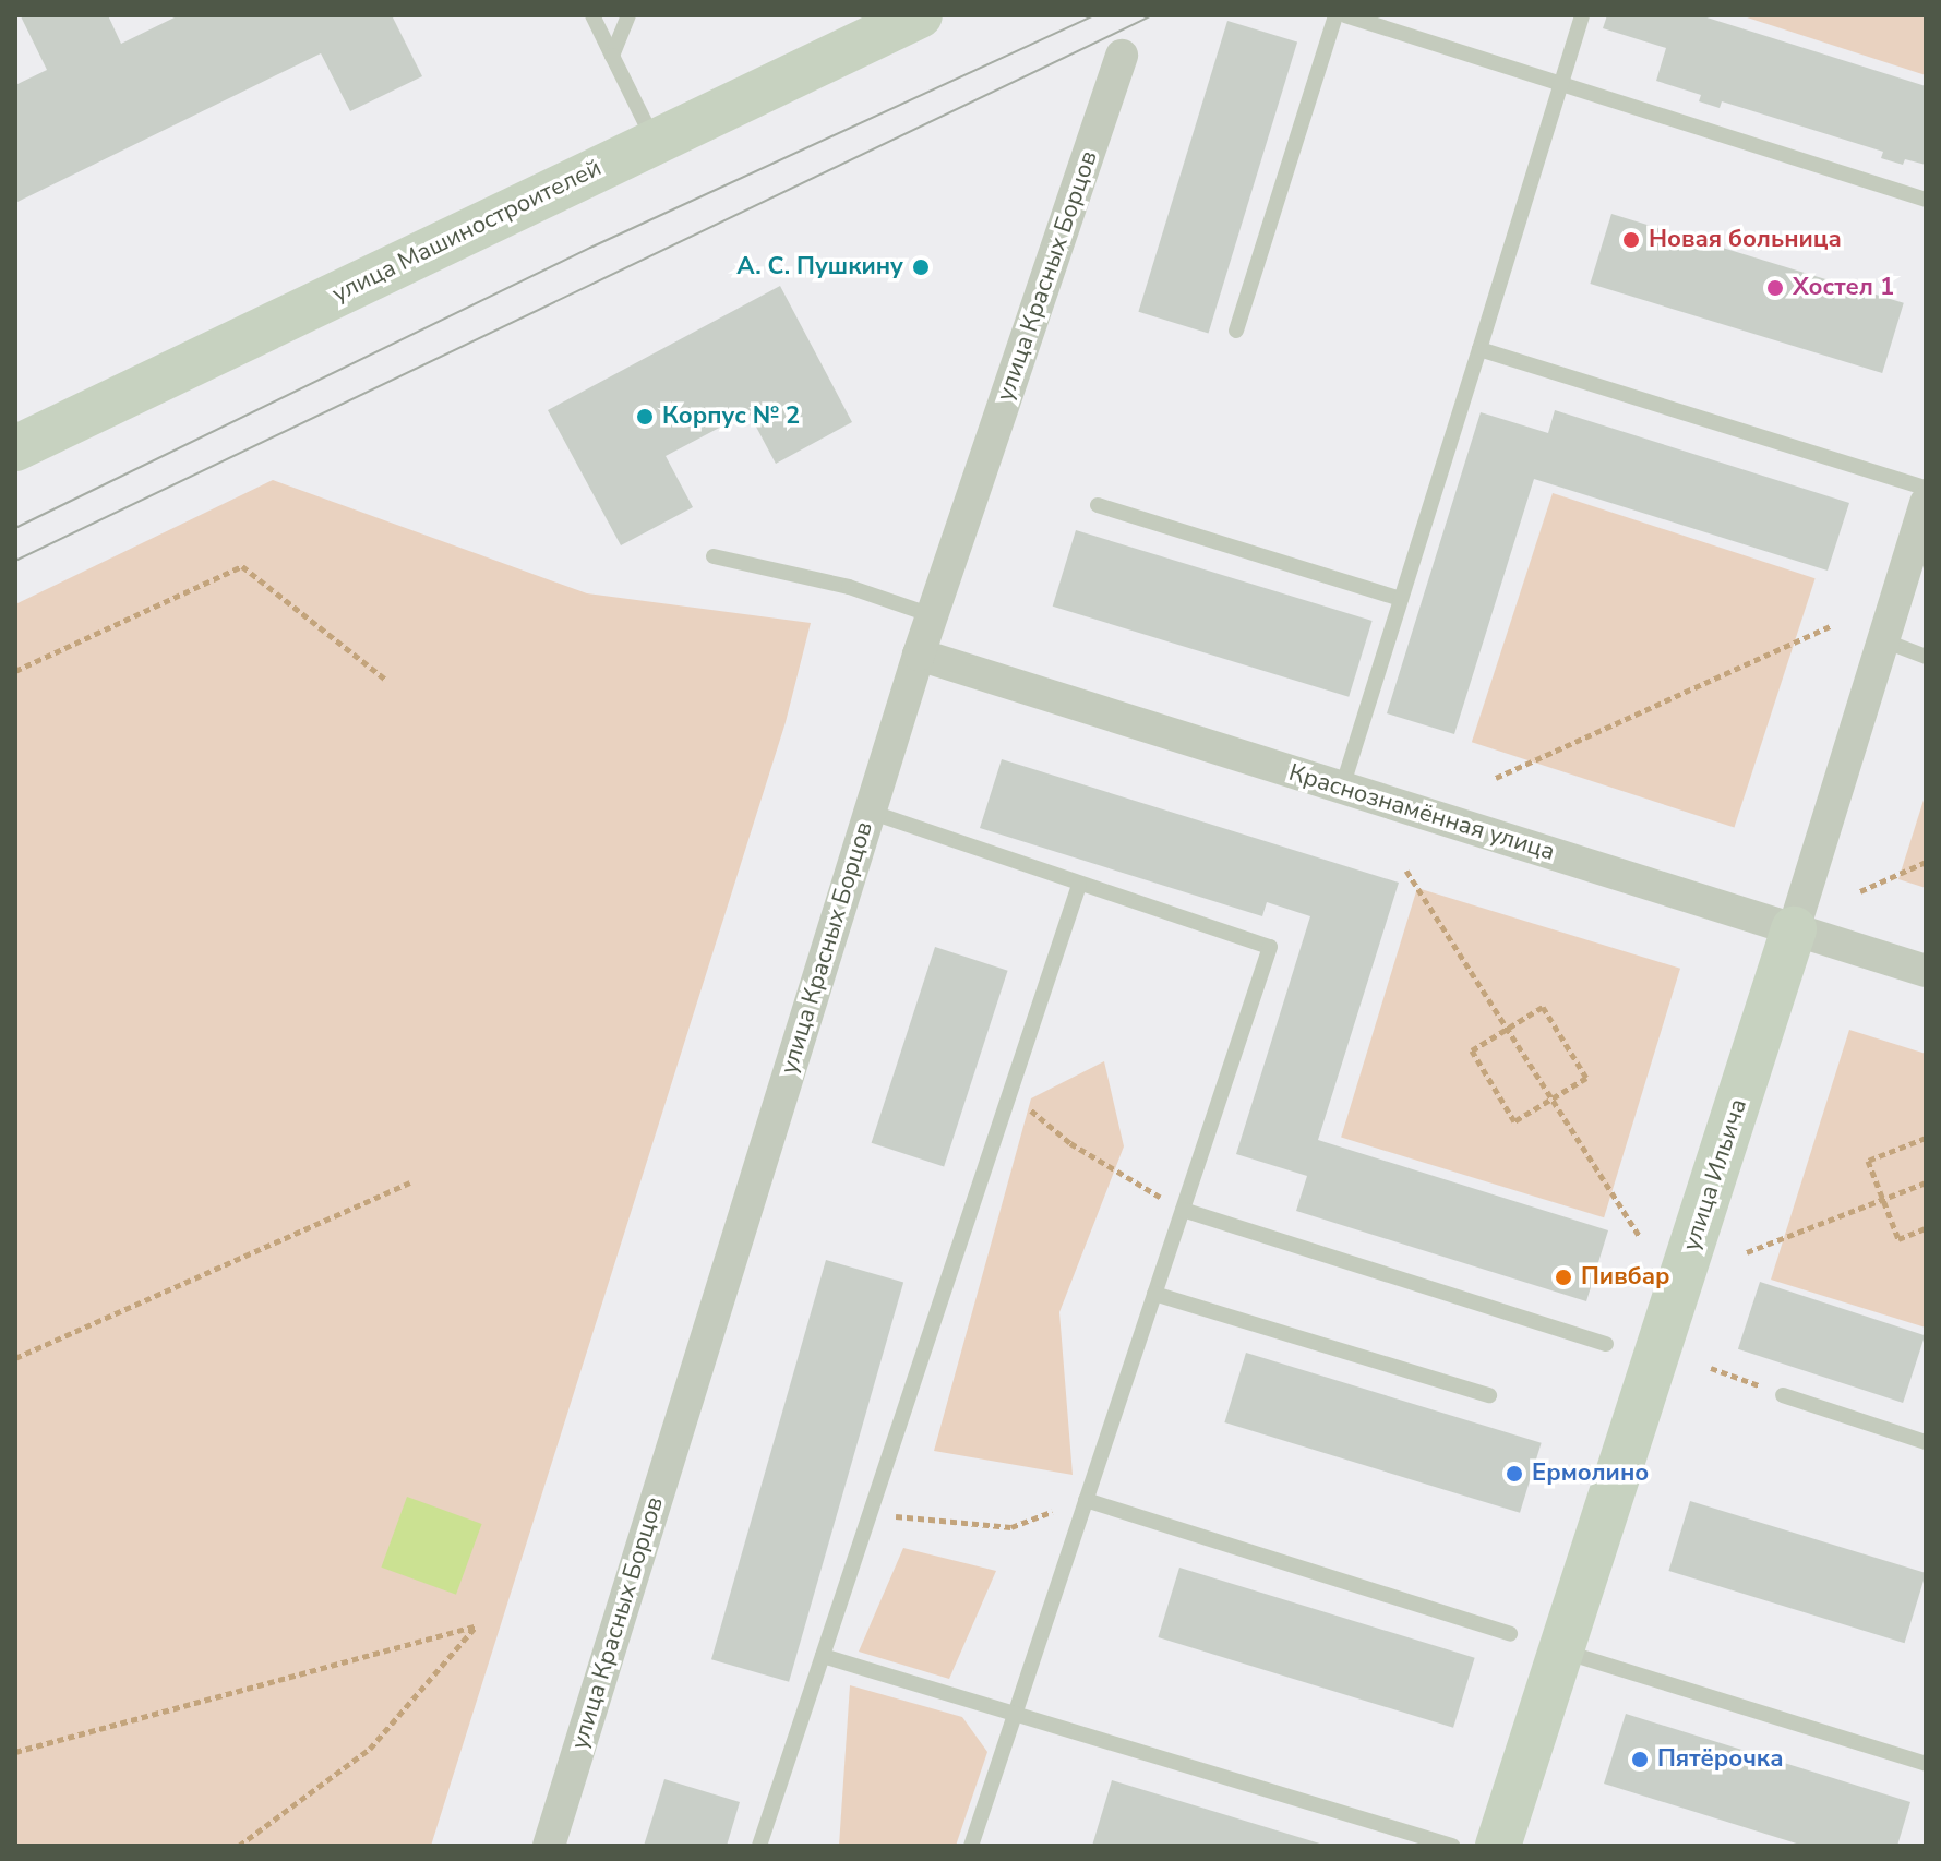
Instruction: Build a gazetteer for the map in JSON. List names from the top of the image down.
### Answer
{
  "streets": {
    "main road": ["улица Машиностроителей", "улица Ильича"],
    "street": ["улица Красных Борцов", "Краснознамённая улица"]
  },
  "crossings": [
    ["улица Красных Борцов", "Краснознамённая улица"],
    ["Краснознамённая улица", "улица Ильича"]
  ],
  "places": [
    "Новая больница",
    "А. С. Пушкину",
    "Хостел 1",
    "Корпус № 2",
    "Пивбар",
    "Ермолино",
    "Пятёрочка"
  ]
}
